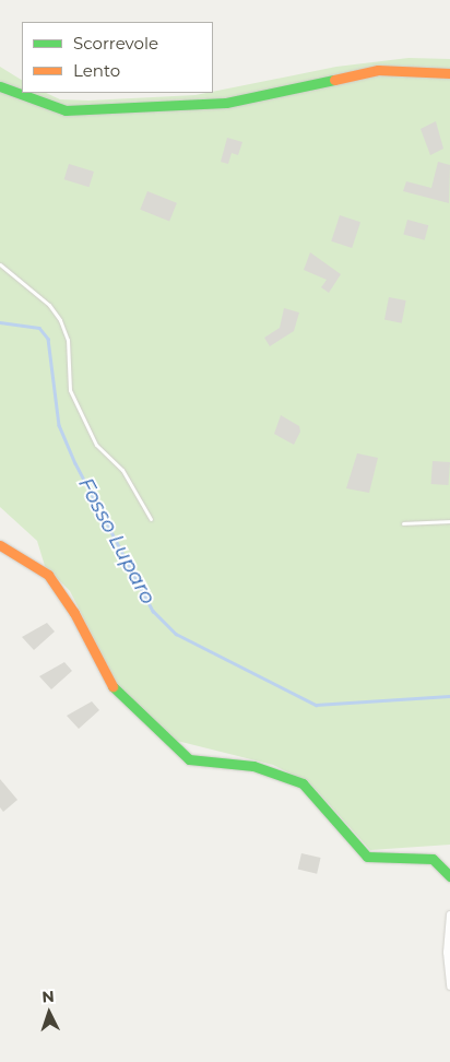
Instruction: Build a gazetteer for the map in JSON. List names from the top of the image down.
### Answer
{
  "water": ["Fosso Luparo"],
  "legend": ["Scorrevole", "Lento"],
  "north": "top"
}
